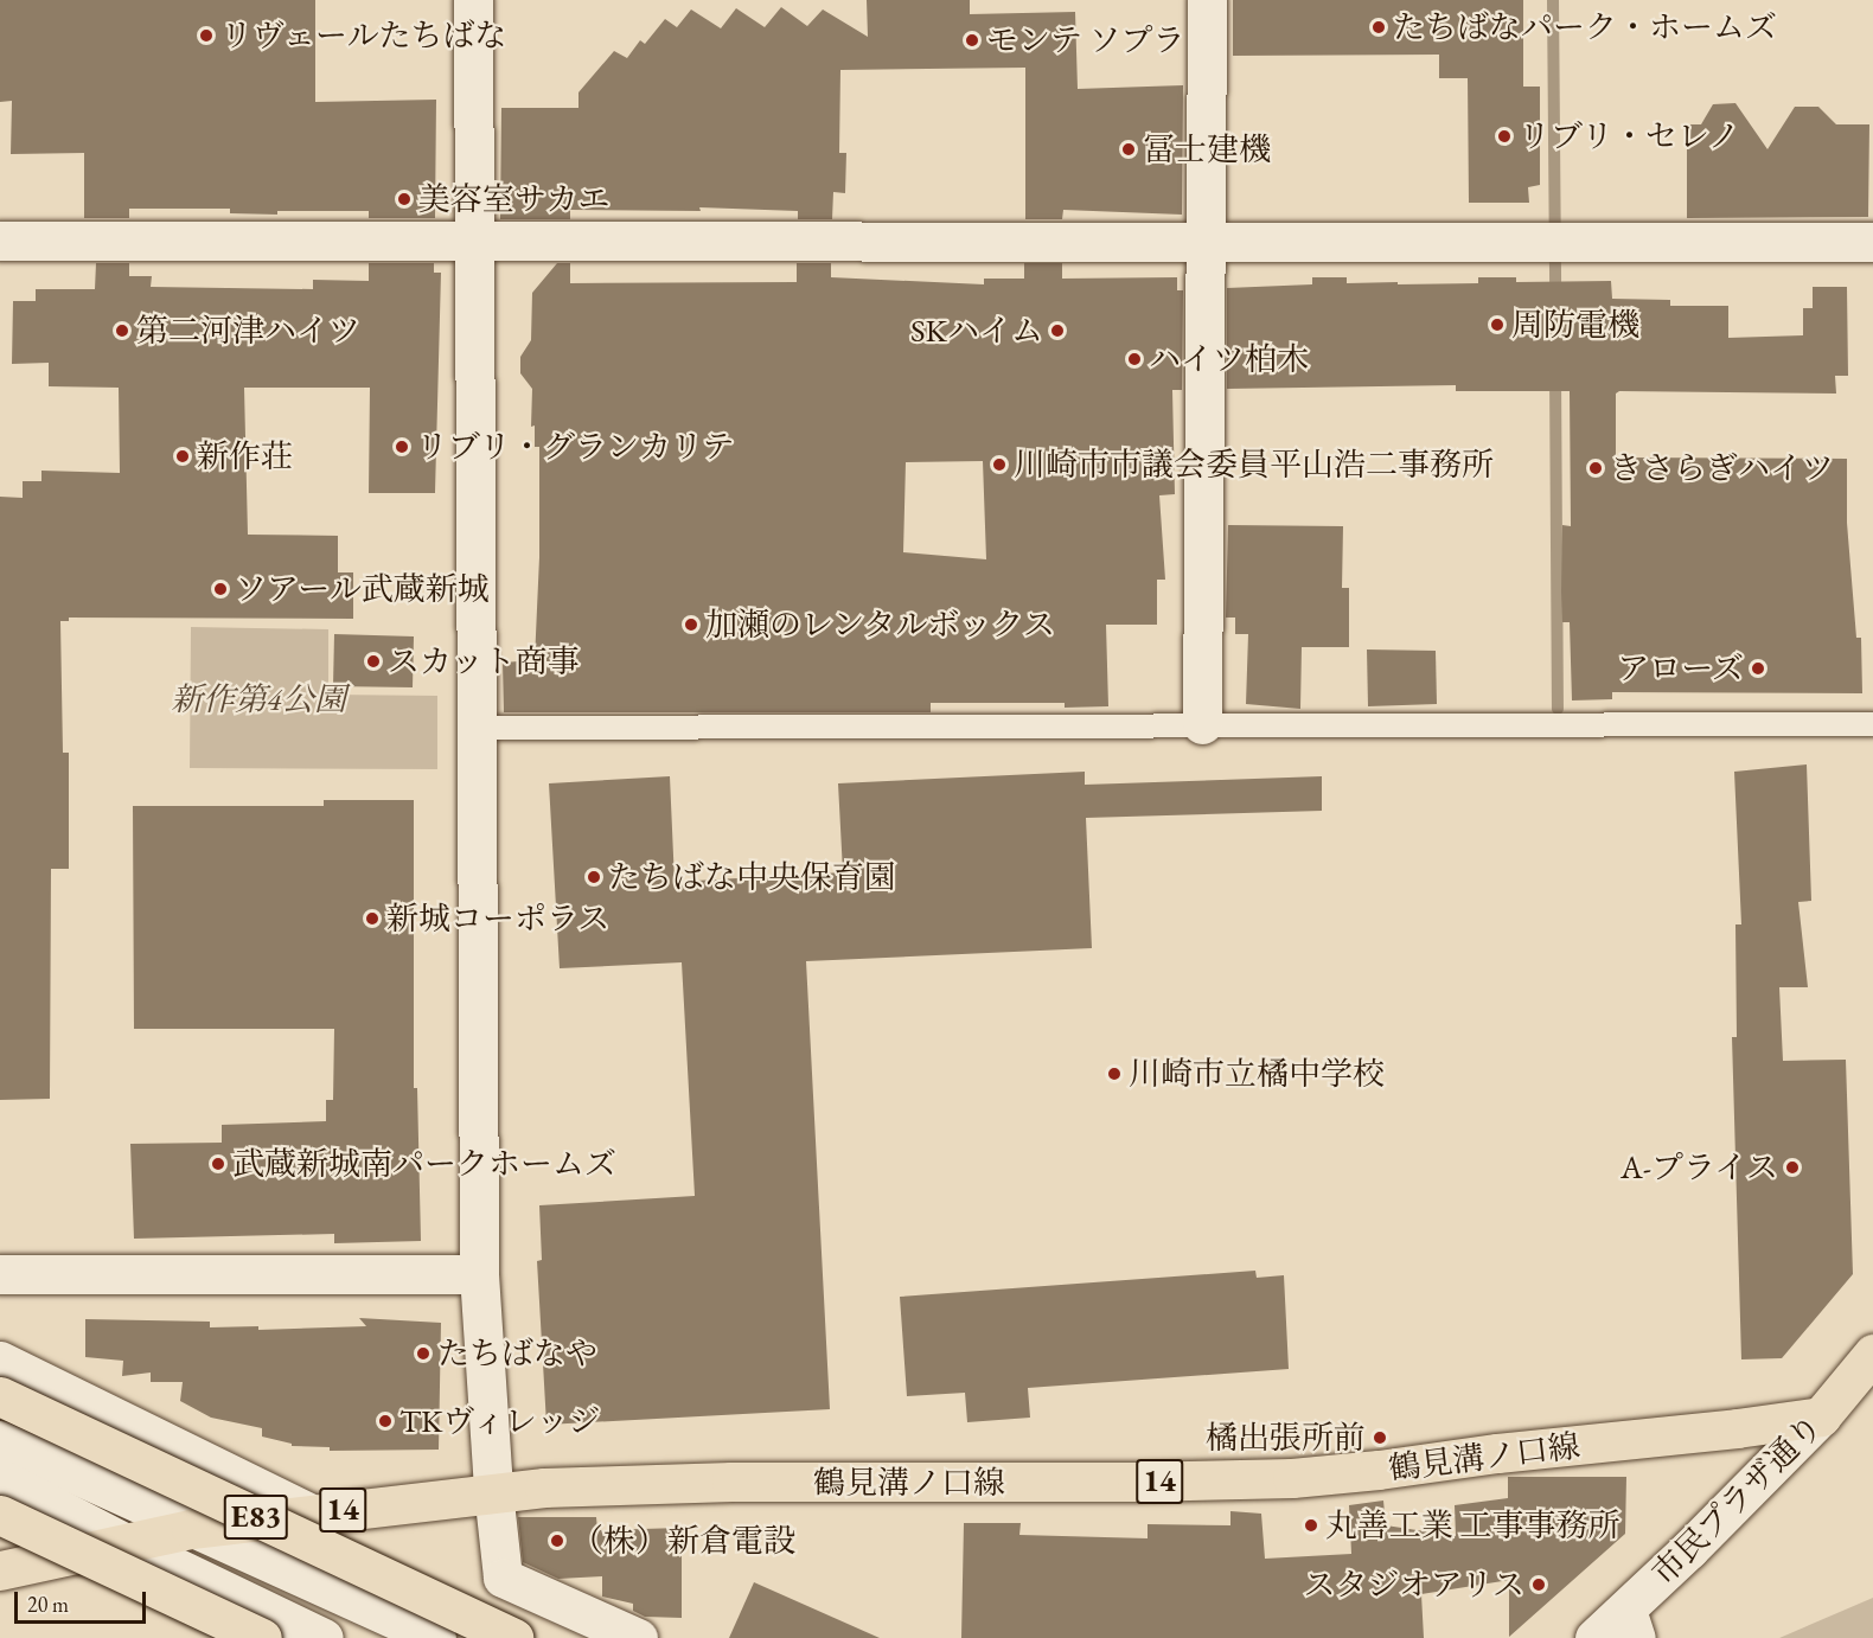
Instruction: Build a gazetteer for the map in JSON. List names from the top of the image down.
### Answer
{
  "streets": {
    "main road": [
      "鶴見溝ノ口線",
      "14",
      "市民プラザ通り",
      "E83"
    ]
  },
  "crossings": [
    ["鶴見溝ノ口線", "市民プラザ通り"]
  ],
  "parks": ["新作第4公園"],
  "places": [
    "たちばなパーク・ホームズ",
    "リヴェールたちばな",
    "モンテ ソプラ",
    "リブリ・セレノ",
    "冨士建機",
    "美容室サカエ",
    "周防電機",
    "第二河津ハイツ",
    "SKハイム",
    "ハイツ柏木",
    "リブリ・グランカリテ",
    "新作荘",
    "川崎市市議会委員平山浩二事務所",
    "きさらぎハイツ",
    "ソアール武蔵新城",
    "加瀬のレンタルボックス",
    "スカット商事",
    "アローズ",
    "たちばな中央保育園",
    "新城コーポラス",
    "川崎市立橘中学校",
    "武蔵新城南パークホームズ",
    "A-プライス",
    "たちばなや",
    "TKヴィレッジ",
    "橘出張所前",
    "丸善工業 工事事務所",
    "（株）新倉電設",
    "スタジオアリス"
  ],
  "scale_bar": "20 m"
}
